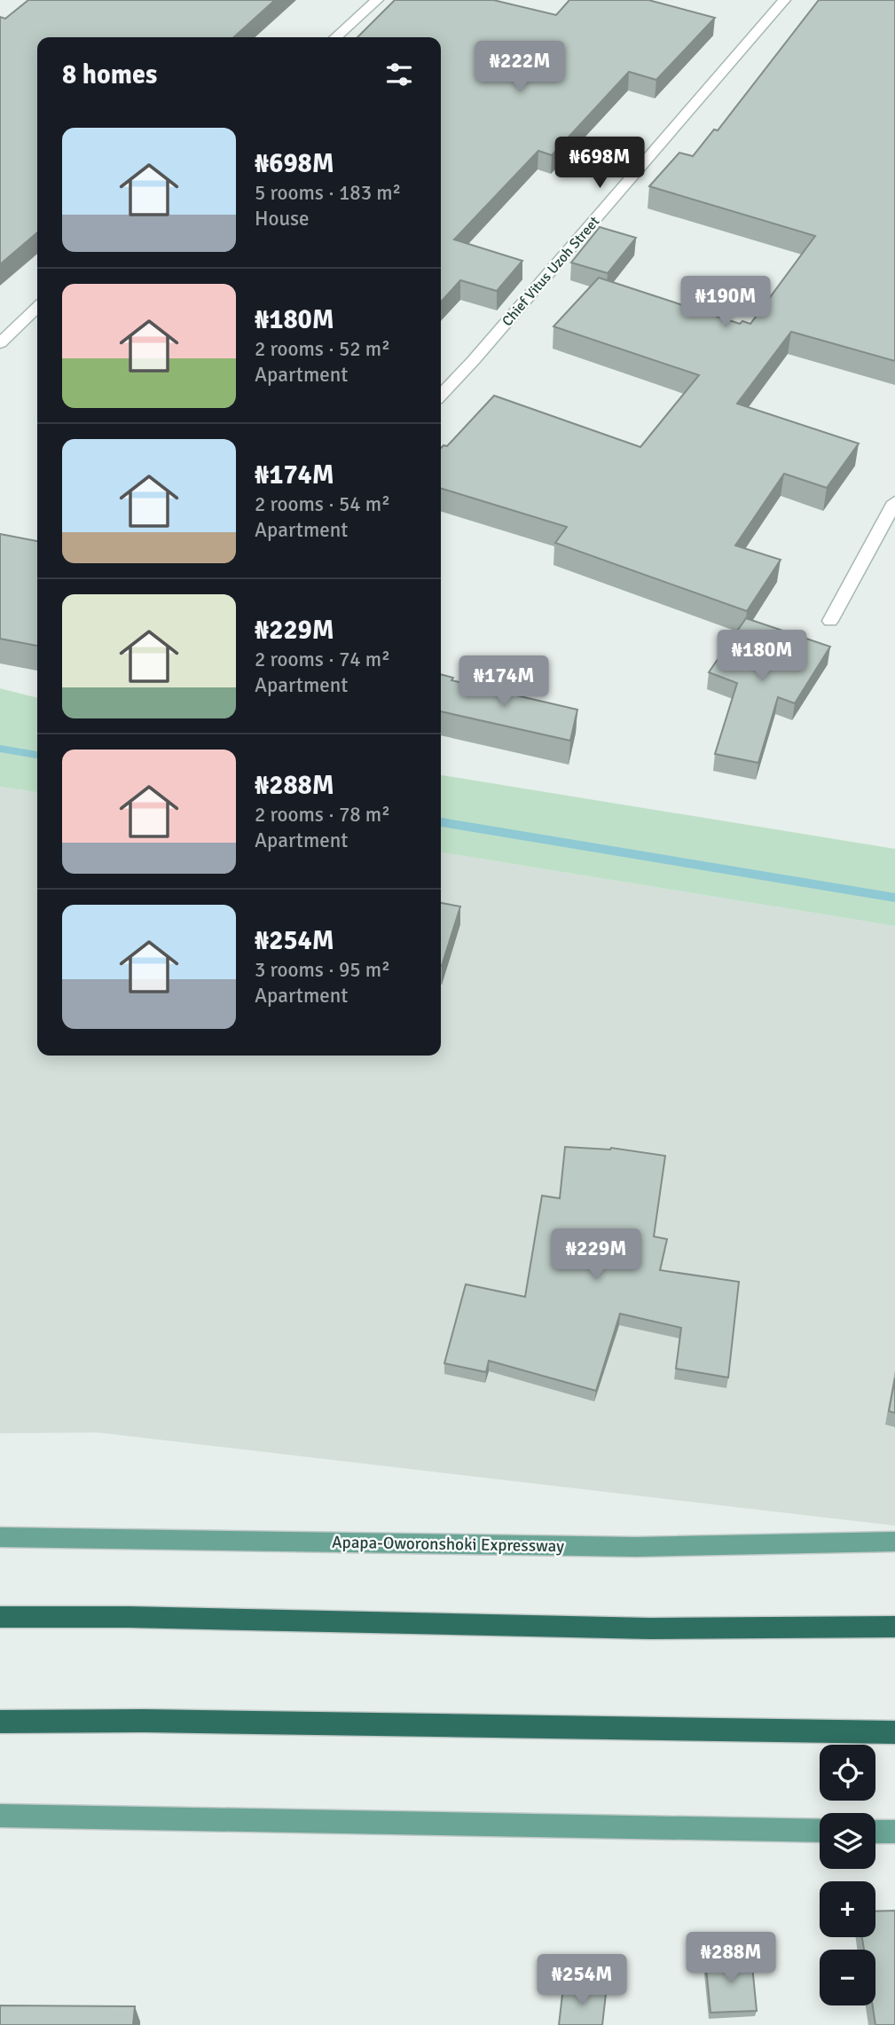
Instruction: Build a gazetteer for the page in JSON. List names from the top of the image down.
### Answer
{
  "streets": {
    "main road": ["Apapa-Oworonshoki Expressway"],
    "street": ["Chief Vitus Uzoh Street"]
  },
  "page": {
    "heading": "8 homes",
    "price": [
      "₦222M",
      "₦698M",
      "₦190M",
      "₦180M",
      "₦174M",
      "₦229M",
      "₦288M",
      "₦254M"
    ],
    "list": [
      {
        "name": "₦698M",
        "note": "5 rooms · 183 m² · House"
      },
      {
        "name": "₦180M",
        "note": "2 rooms · 52 m² · Apartment"
      },
      {
        "name": "₦174M",
        "note": "2 rooms · 54 m² · Apartment"
      },
      {
        "name": "₦229M",
        "note": "2 rooms · 74 m² · Apartment"
      },
      {
        "name": "₦288M",
        "note": "2 rooms · 78 m² · Apartment"
      },
      {
        "name": "₦254M",
        "note": "3 rooms · 95 m² · Apartment"
      }
    ],
    "map_buttons": ["+", "−"]
  }
}
